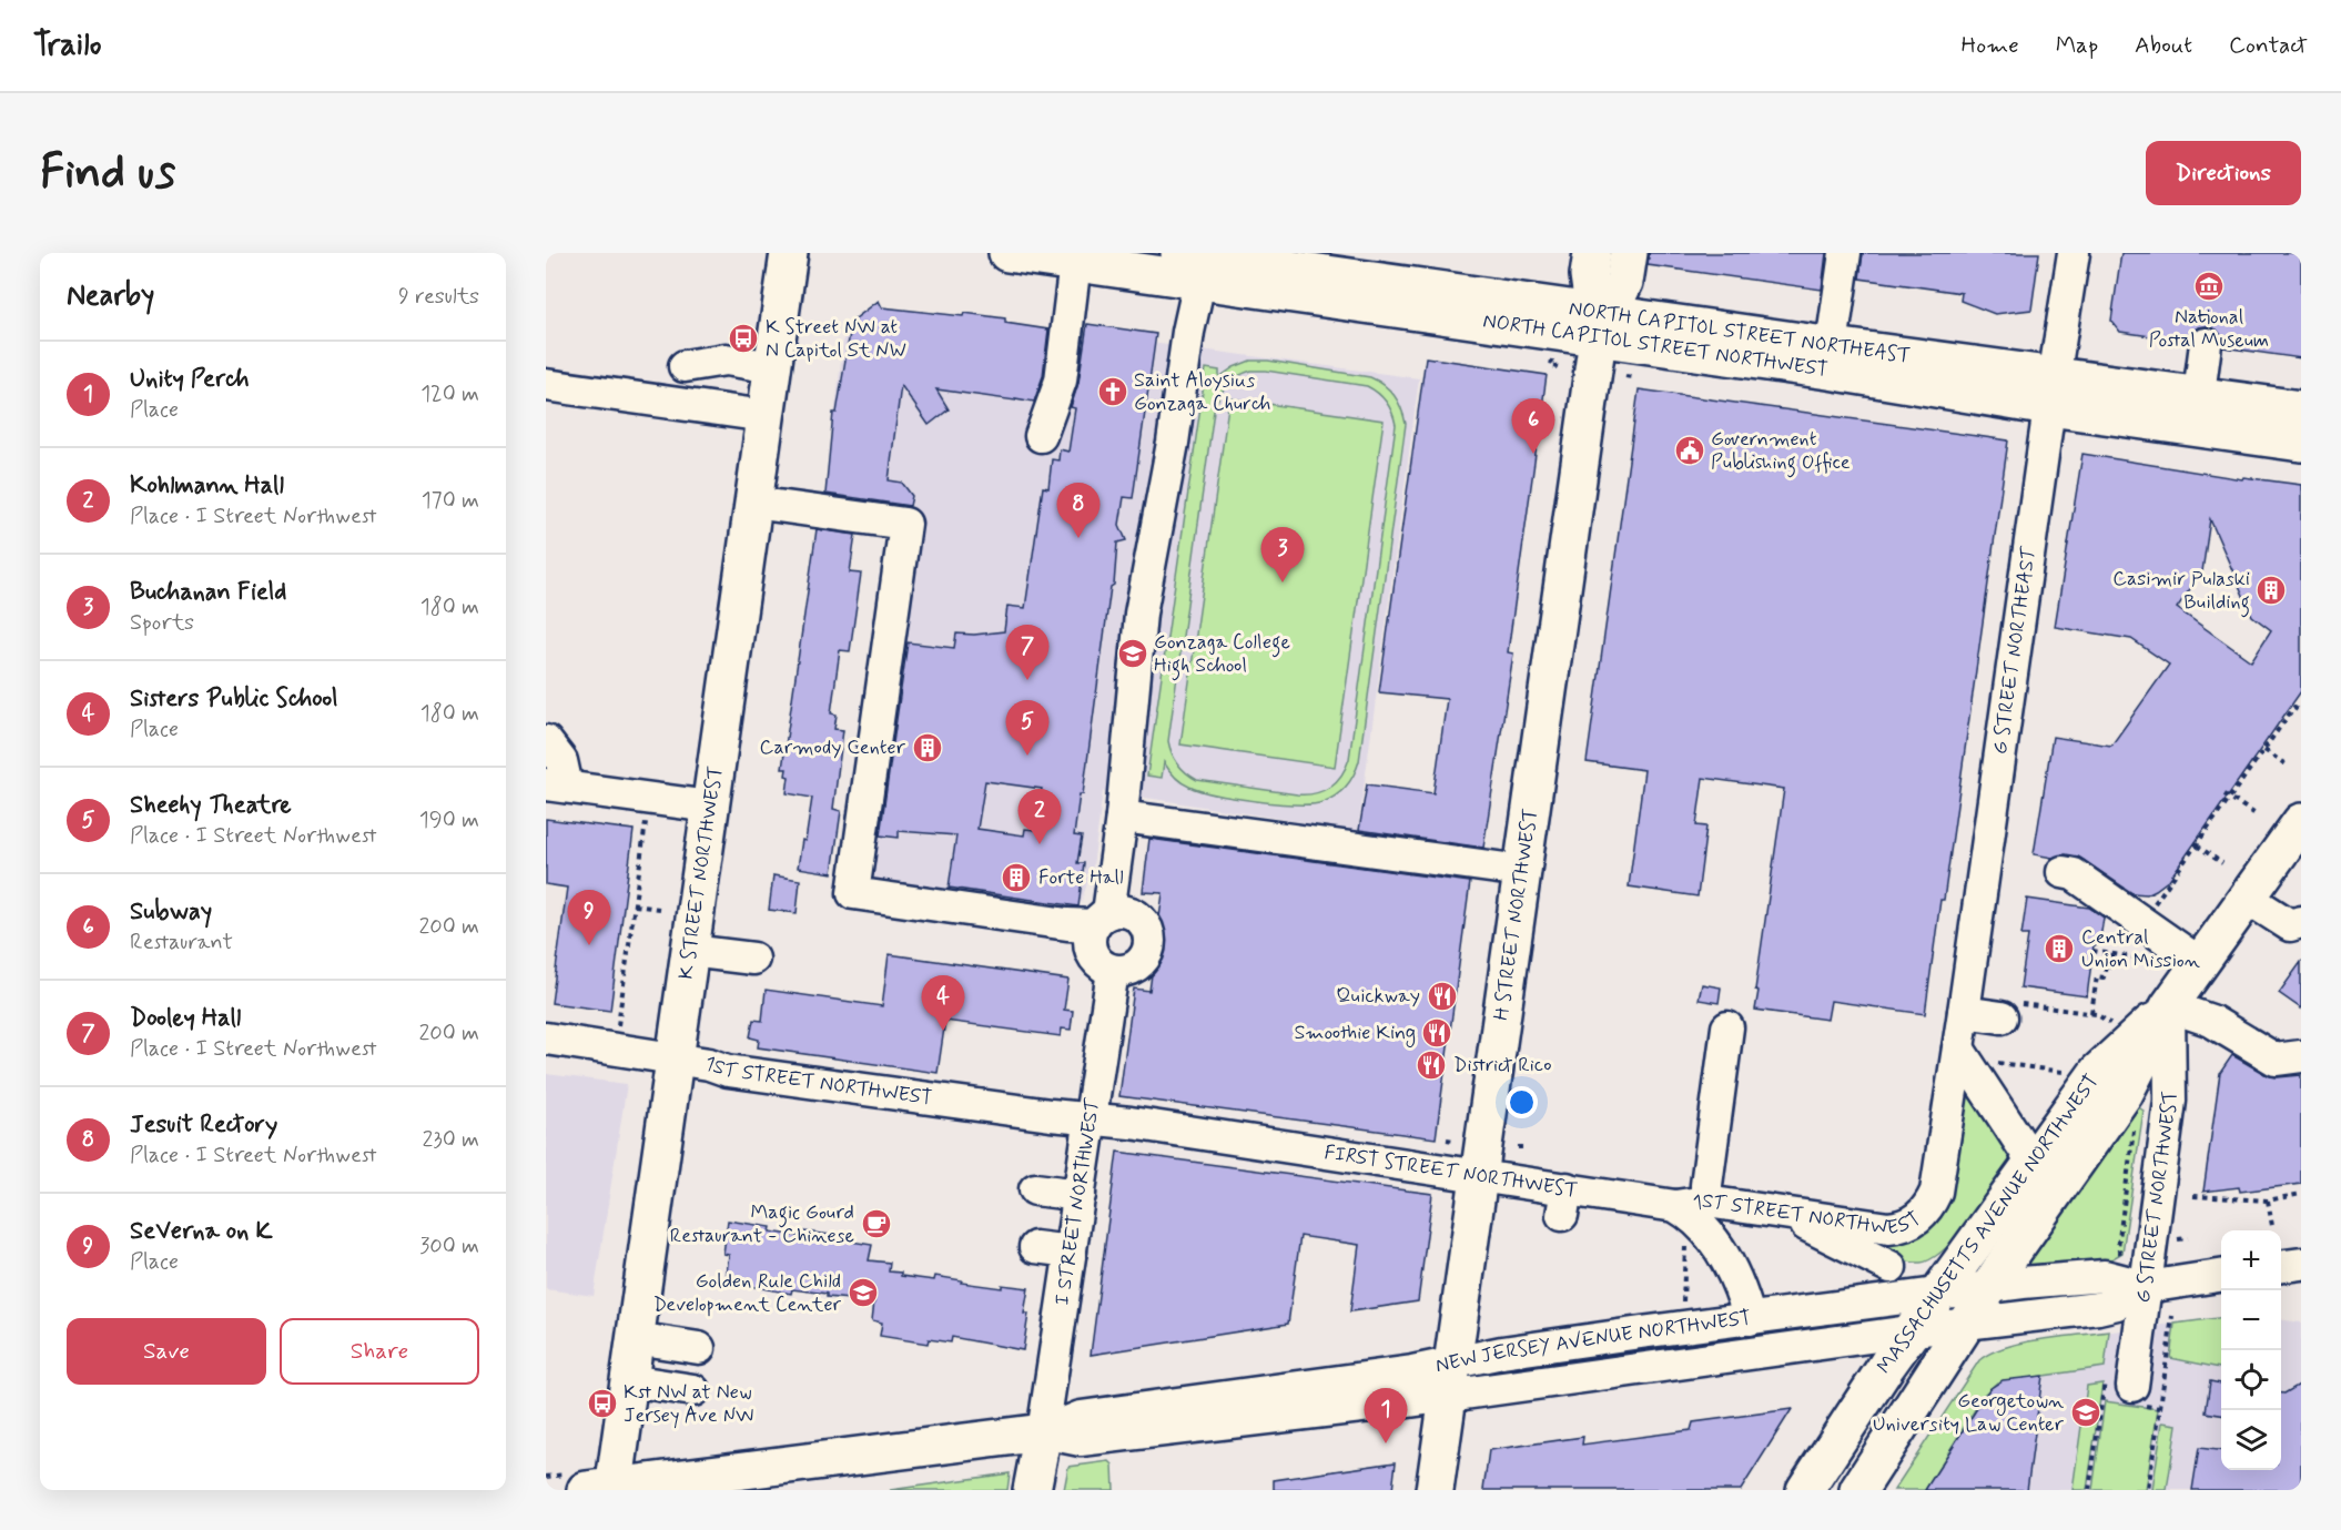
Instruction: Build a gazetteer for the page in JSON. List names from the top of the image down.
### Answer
{
  "streets": {
    "main road": [
      "NORTH CAPITOL STREET NORTHEAST",
      "NORTH CAPITOL STREET NORTHWEST",
      "K STREET NORTHWEST",
      "H STREET NORTHWEST",
      "MASSACHUSETTS AVENUE NORTHWEST",
      "NEW JERSEY AVENUE NORTHWEST"
    ],
    "street": [
      "G STREET NORTHEAST",
      "1ST STREET NORTHWEST",
      "FIRST STREET NORTHWEST",
      "G STREET NORTHWEST",
      "I STREET NORTHWEST"
    ]
  },
  "crossings": [
    ["NORTH CAPITOL STREET NORTHEAST", "NORTH CAPITOL STREET NORTHWEST"],
    ["NORTH CAPITOL STREET NORTHEAST", "H STREET NORTHWEST"],
    ["NORTH CAPITOL STREET NORTHWEST", "G STREET NORTHEAST"],
    ["NORTH CAPITOL STREET NORTHWEST", "H STREET NORTHWEST"],
    ["G STREET NORTHEAST", "1ST STREET NORTHWEST"],
    ["K STREET NORTHWEST", "1ST STREET NORTHWEST"],
    ["K STREET NORTHWEST", "NEW JERSEY AVENUE NORTHWEST"],
    ["H STREET NORTHWEST", "FIRST STREET NORTHWEST"],
    ["H STREET NORTHWEST", "NEW JERSEY AVENUE NORTHWEST"],
    ["1ST STREET NORTHWEST", "FIRST STREET NORTHWEST"],
    ["1ST STREET NORTHWEST", "I STREET NORTHWEST"],
    ["FIRST STREET NORTHWEST", "I STREET NORTHWEST"],
    ["FIRST STREET NORTHWEST", "NEW JERSEY AVENUE NORTHWEST"],
    ["G STREET NORTHWEST", "MASSACHUSETTS AVENUE NORTHWEST"],
    ["G STREET NORTHWEST", "NEW JERSEY AVENUE NORTHWEST"],
    ["I STREET NORTHWEST", "NEW JERSEY AVENUE NORTHWEST"],
    ["MASSACHUSETTS AVENUE NORTHWEST", "NEW JERSEY AVENUE NORTHWEST"]
  ],
  "places": {
    "museum": ["National Postal Museum"],
    "bus stop": ["K Street NW at N Capitol St NW", "Kst NW at New Jersey Ave NW"],
    "church": ["Saint Aloysius Gonzaga Church"],
    "public building": ["Government Publishing Office"],
    "building": [
      "Casimir Pulaski Building",
      "Carmody Center",
      "Forte Hall",
      "Central Union Mission"
    ],
    "school or university": ["Gonzaga College High School", "Golden Rule Child Development Center", "Georgetown University Law Center"],
    "restaurant": ["Quickway", "Smoothie King", "District Rico"],
    "cafe": ["Magic Gourd Restaurant - Chinese"]
  },
  "page": {
    "header": "Trailo",
    "nav": [
      "Home",
      "Map",
      "About",
      "Contact"
    ],
    "buttons": [
      "Directions",
      ["Save", "Share"]
    ],
    "title": "Find us",
    "heading": ["Nearby", "9 results"],
    "list": [
      {
        "mark": "1",
        "name": "Unity Perch",
        "note": "Place",
        "value": "120 m"
      },
      {
        "mark": "2",
        "name": "Kohlmann Hall",
        "note": "Place · I Street Northwest",
        "value": "170 m"
      },
      {
        "mark": "3",
        "name": "Buchanan Field",
        "note": "Sports",
        "value": "180 m"
      },
      {
        "mark": "4",
        "name": "Sisters Public School",
        "note": "Place",
        "value": "180 m"
      },
      {
        "mark": "5",
        "name": "Sheehy Theatre",
        "note": "Place · I Street Northwest",
        "value": "190 m"
      },
      {
        "mark": "6",
        "name": "Subway",
        "note": "Restaurant",
        "value": "200 m"
      },
      {
        "mark": "7",
        "name": "Dooley Hall",
        "note": "Place · I Street Northwest",
        "value": "200 m"
      },
      {
        "mark": "8",
        "name": "Jesuit Rectory",
        "note": "Place · I Street Northwest",
        "value": "230 m"
      },
      {
        "mark": "9",
        "name": "SeVerna on K",
        "note": "Place",
        "value": "300 m"
      }
    ],
    "pins": [
      "6",
      "8",
      "3",
      "7",
      "5",
      "2",
      "9",
      "4",
      "1"
    ],
    "map_buttons": ["+", "−"]
  }
}
